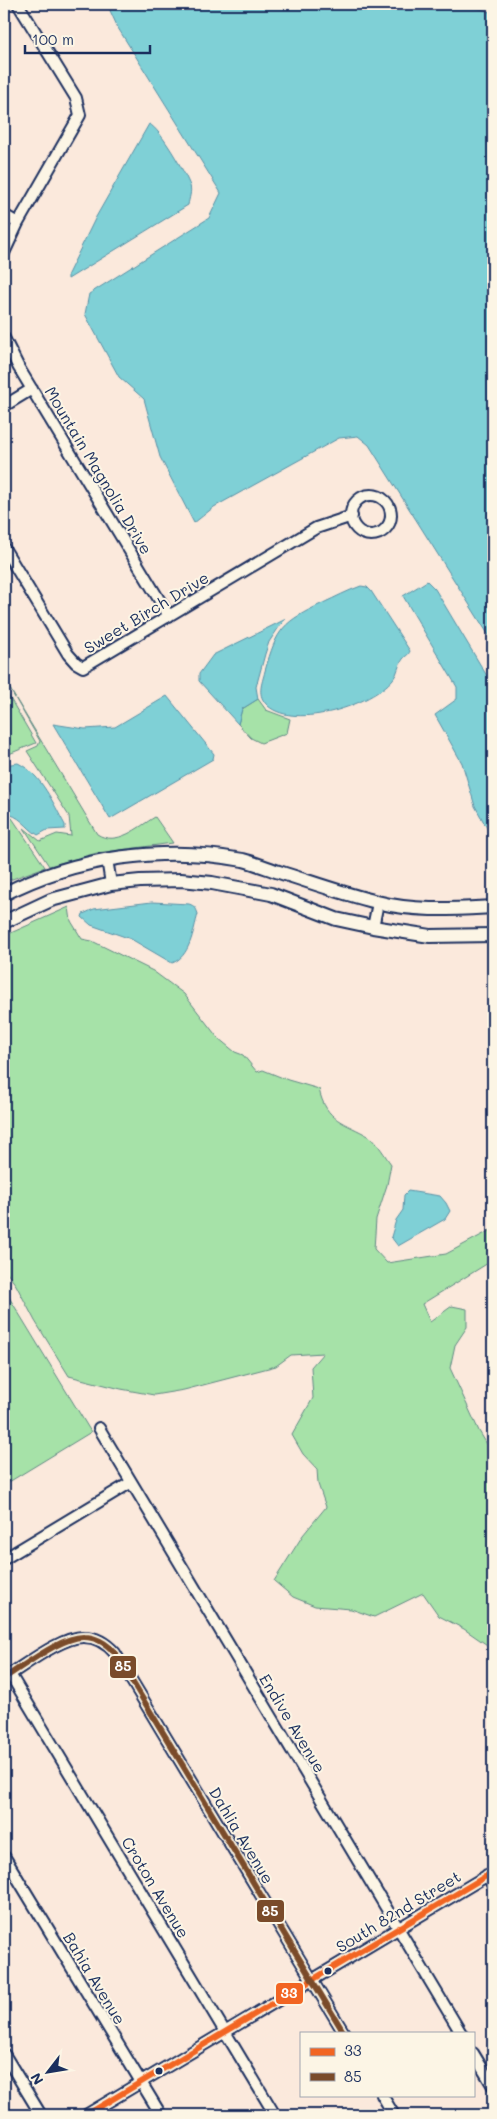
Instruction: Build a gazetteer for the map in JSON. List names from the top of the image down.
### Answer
{
  "streets": {
    "street": [
      "Mountain Magnolia Drive",
      "Sweet Birch Drive",
      "Endive Avenue",
      "Dahlia Avenue",
      "Croton Avenue",
      "South 82nd Street",
      "Bahia Avenue"
    ]
  },
  "crossings": [
    ["Mountain Magnolia Drive", "Sweet Birch Drive"],
    ["Endive Avenue", "South 82nd Street"],
    ["Dahlia Avenue", "Croton Avenue"],
    ["Dahlia Avenue", "South 82nd Street"],
    ["Croton Avenue", "South 82nd Street"],
    ["South 82nd Street", "Bahia Avenue"]
  ],
  "lines": ["transit line 85", "transit line 33"],
  "legend": ["33", "85"],
  "scale_bar": "100 m",
  "north": "bottom left"
}
